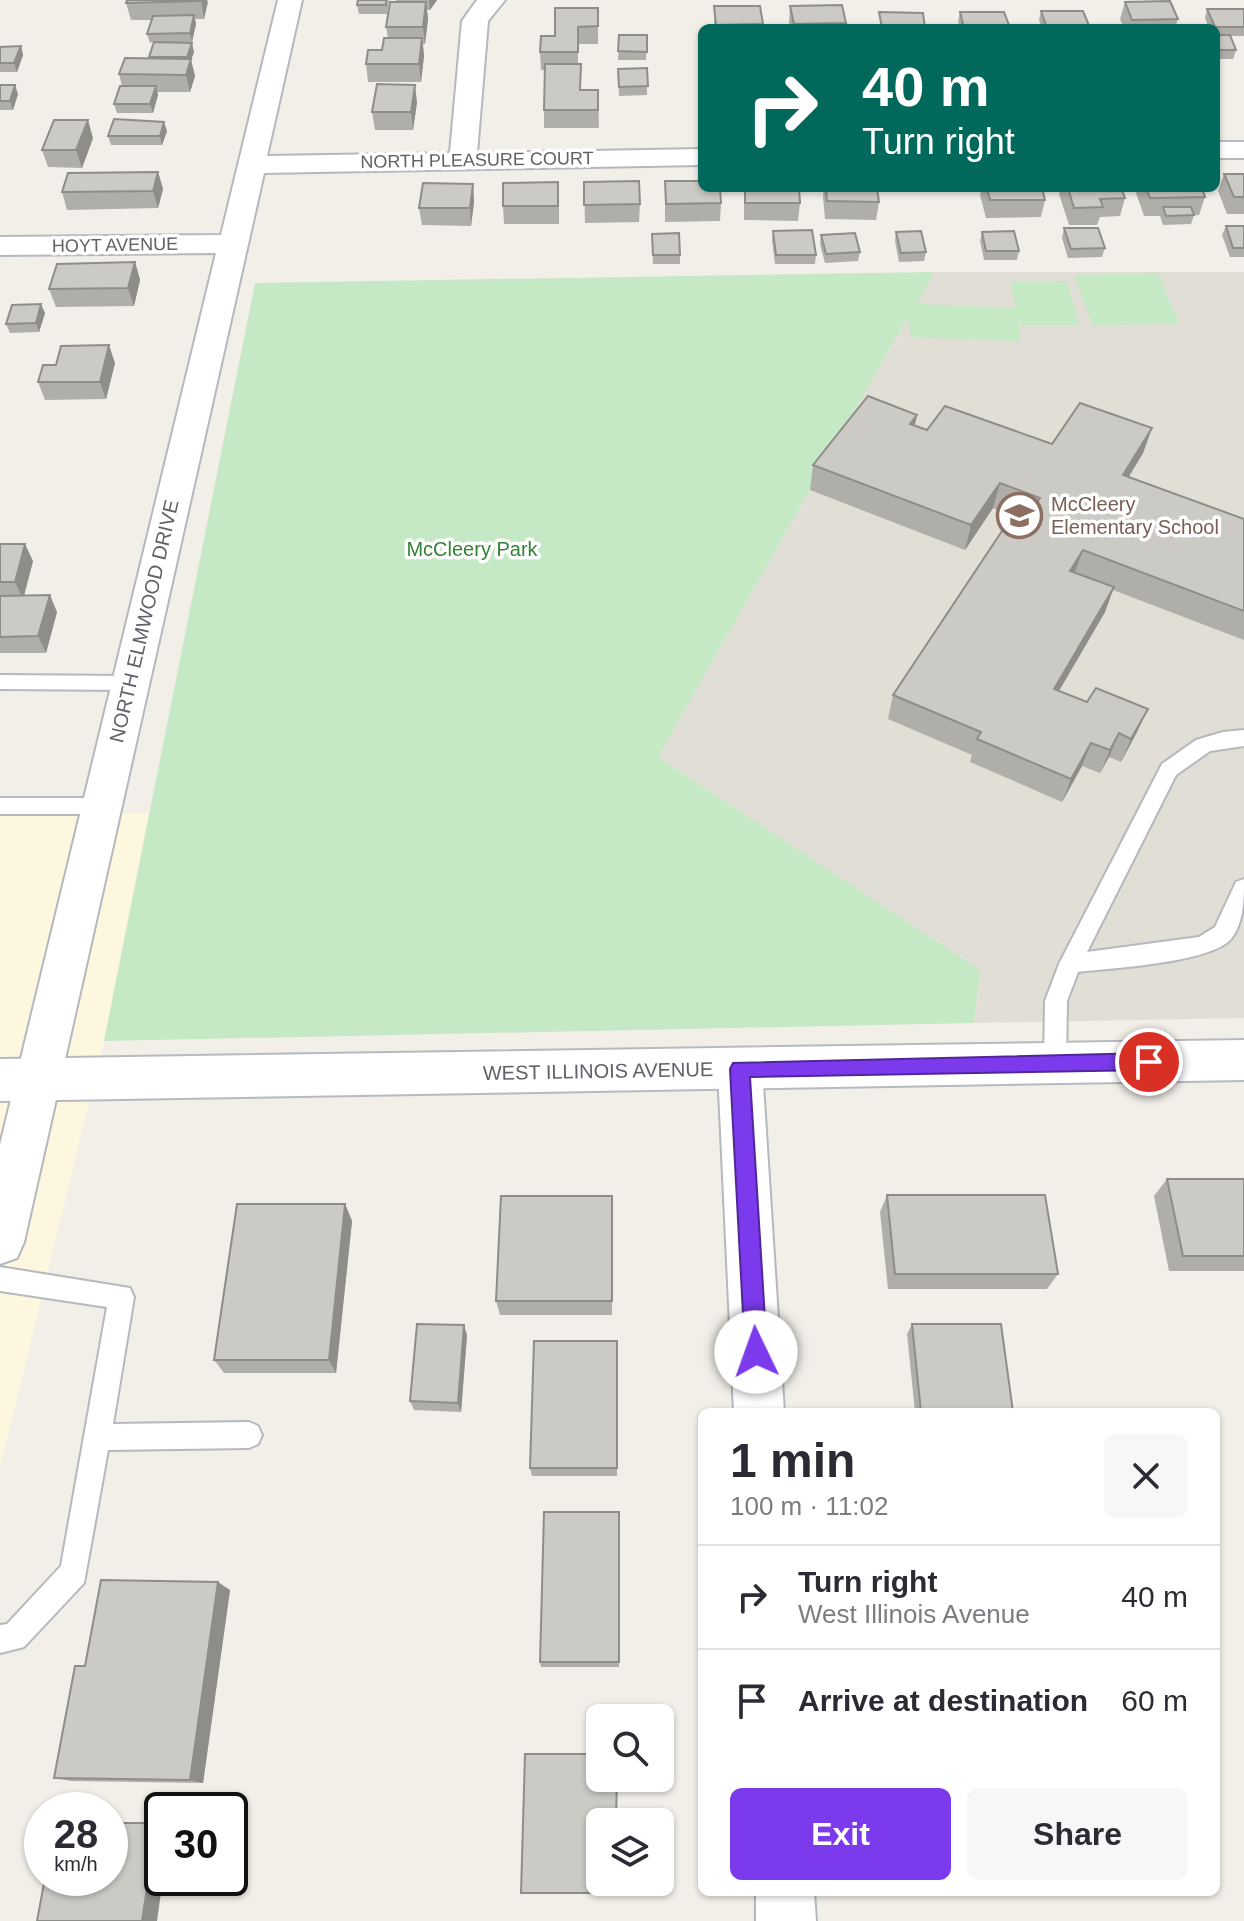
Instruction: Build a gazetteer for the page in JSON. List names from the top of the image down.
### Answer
{
  "streets": {
    "main road": ["WEST ILLINOIS AVENUE"],
    "street": ["NORTH PLEASURE COURT", "HOYT AVENUE", "NORTH ELMWOOD DRIVE"]
  },
  "crossings": [
    ["NORTH PLEASURE COURT", "NORTH ELMWOOD DRIVE"],
    ["HOYT AVENUE", "NORTH ELMWOOD DRIVE"],
    ["NORTH ELMWOOD DRIVE", "WEST ILLINOIS AVENUE"]
  ],
  "parks": ["McCleery Park"],
  "places": {
    "school or university": ["McCleery Elementary School"]
  },
  "page": {
    "turn": ["40 m", "Turn right"],
    "heading": ["1 min", "100 m · 11:02"],
    "list": [
      {
        "name": "Turn right",
        "note": "West Illinois Avenue",
        "value": "40 m"
      },
      {
        "name": "Arrive at destination",
        "value": "60 m"
      }
    ],
    "buttons": ["Exit", "Share"],
    "speed": "28 km/h",
    "limit": "30"
  }
}
